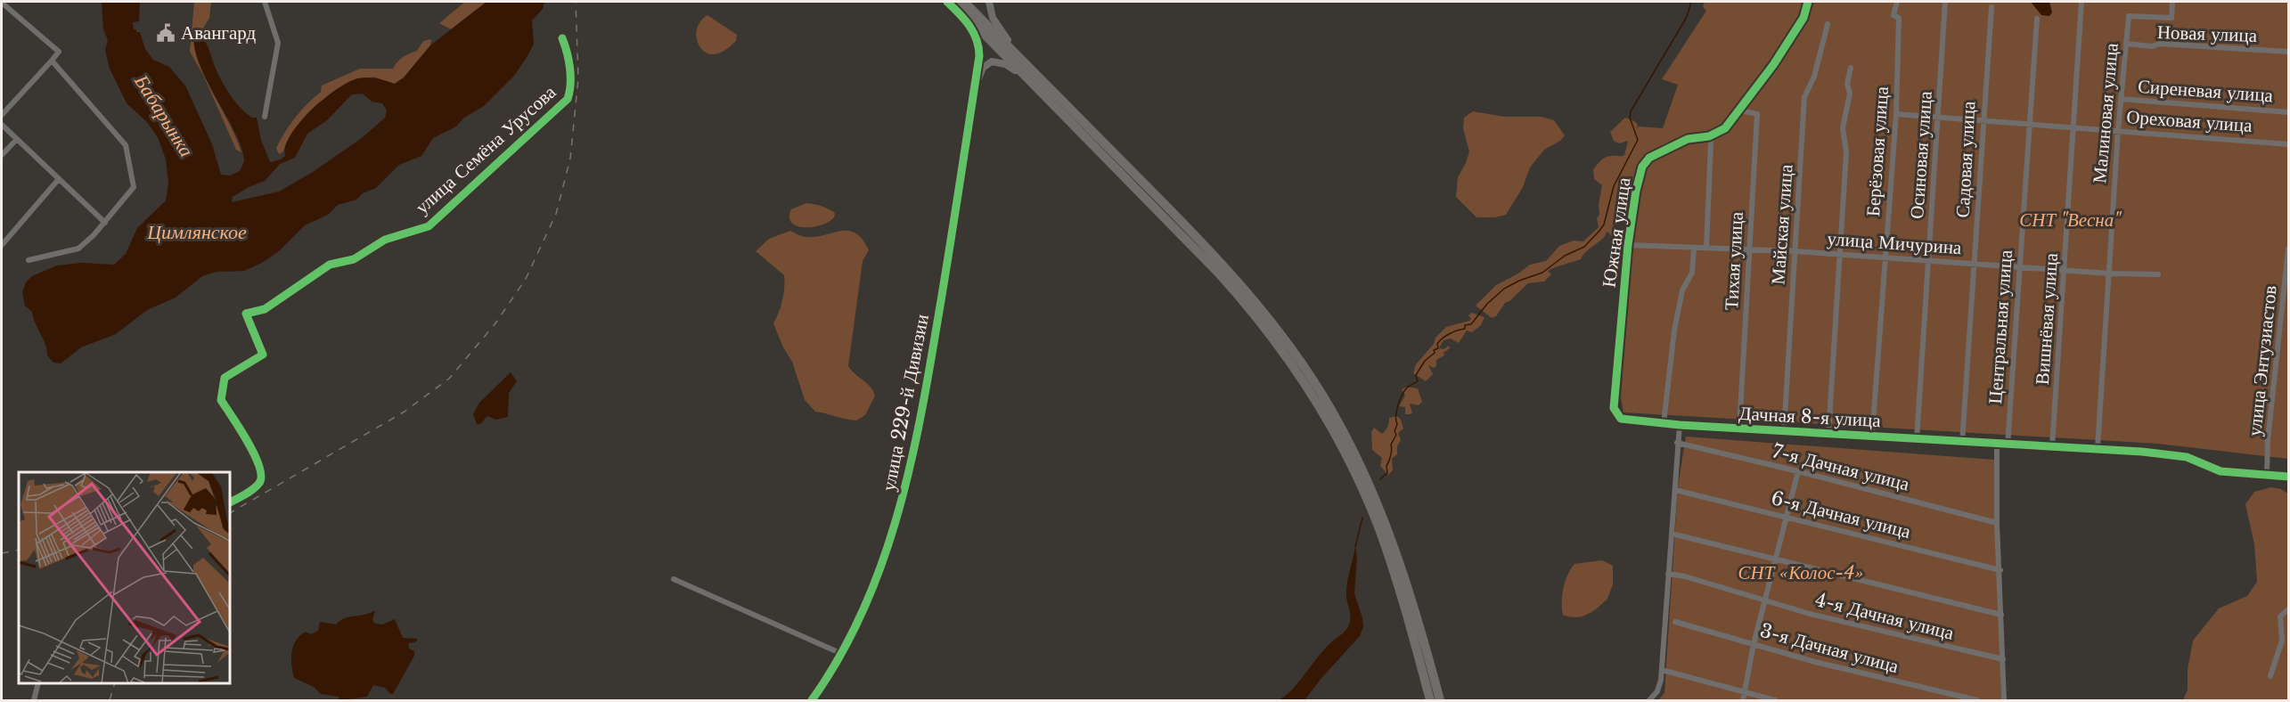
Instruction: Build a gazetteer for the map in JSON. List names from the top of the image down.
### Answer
{
  "streets": {
    "street": [
      "Новая улица",
      "Сиреневая улица",
      "Малиновая улица",
      "Ореховая улица",
      "улица Семёна Урусова",
      "Берёзовая улица",
      "Осиновая улица",
      "Садовая улица",
      "Майская улица",
      "Южная улица",
      "улица Мичурина",
      "Тихая улица",
      "Вишнёвая улица",
      "Центральная улица",
      "улица Энтузиастов",
      "улица 229-й Дивизии",
      "Дачная 8-я улица",
      "7-я Дачная улица",
      "6-я Дачная улица",
      "4-я Дачная улица",
      "3-я Дачная улица"
    ]
  },
  "crossings": [
    ["Новая улица", "Малиновая улица"],
    ["Сиреневая улица", "Малиновая улица"],
    ["Малиновая улица", "Ореховая улица"],
    ["Малиновая улица", "улица Мичурина"],
    ["Малиновая улица", "Дачная 8-я улица"],
    ["Ореховая улица", "Берёзовая улица"],
    ["Ореховая улица", "Осиновая улица"],
    ["Ореховая улица", "Садовая улица"],
    ["Ореховая улица", "Вишнёвая улица"],
    ["Ореховая улица", "Центральная улица"],
    ["Берёзовая улица", "улица Мичурина"],
    ["Берёзовая улица", "Дачная 8-я улица"],
    ["Осиновая улица", "улица Мичурина"],
    ["Осиновая улица", "Дачная 8-я улица"],
    ["Садовая улица", "улица Мичурина"],
    ["Садовая улица", "Дачная 8-я улица"],
    ["Майская улица", "улица Мичурина"],
    ["Майская улица", "Дачная 8-я улица"],
    ["Южная улица", "улица Мичурина"],
    ["Южная улица", "Тихая улица"],
    ["Южная улица", "Дачная 8-я улица"],
    ["улица Мичурина", "Тихая улица"],
    ["улица Мичурина", "Вишнёвая улица"],
    ["улица Мичурина", "Центральная улица"],
    ["Тихая улица", "Дачная 8-я улица"],
    ["Вишнёвая улица", "Дачная 8-я улица"],
    ["Центральная улица", "Дачная 8-я улица"],
    ["улица Энтузиастов", "Дачная 8-я улица"]
  ],
  "water": ["Бабарынка", "Цимлянское"],
  "parks": ["СНТ \"Весна\"", "СНТ «Колос-4»"],
  "places": {
    "public building": ["Авангард"]
  }
}
